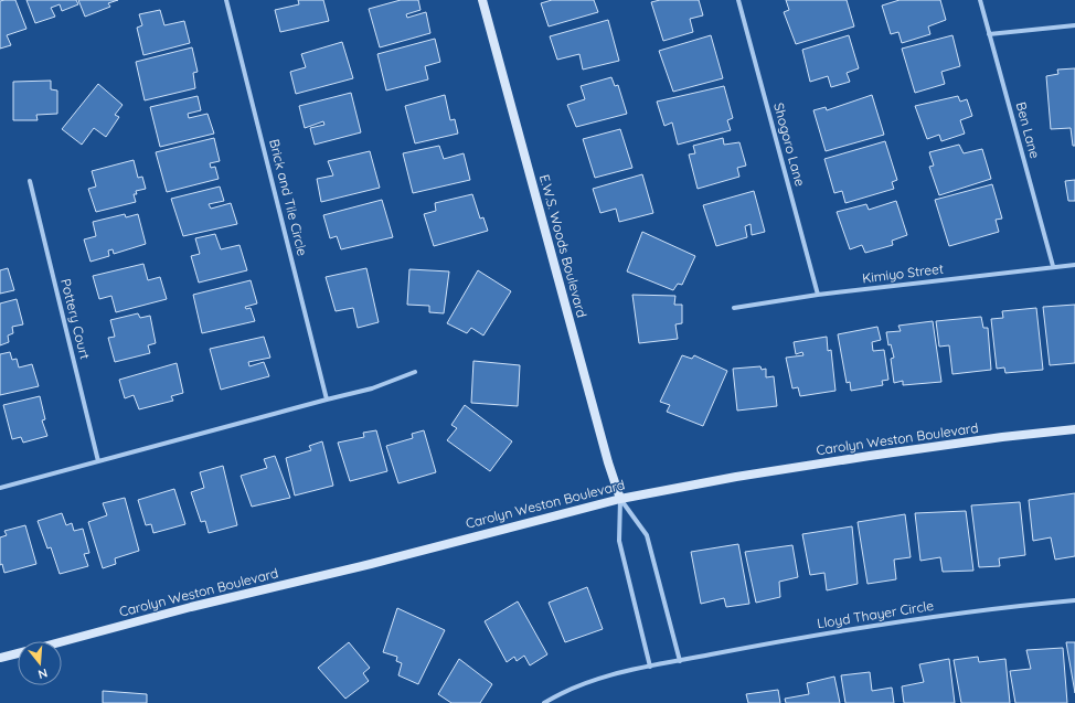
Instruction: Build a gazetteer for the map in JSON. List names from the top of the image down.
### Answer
{
  "streets": {
    "street": [
      "Ben Lane",
      "Shogoro Lane",
      "Brick and Tile Circle",
      "E.W.S. Woods Boulevard",
      "Kimiyo Street",
      "Pottery Court",
      "Carolyn Weston Boulevard",
      "Lloyd Thayer Circle"
    ]
  },
  "crossings": [
    ["Ben Lane", "Kimiyo Street"],
    ["Shogoro Lane", "Kimiyo Street"],
    ["E.W.S. Woods Boulevard", "Carolyn Weston Boulevard"]
  ],
  "north": "bottom"
}
